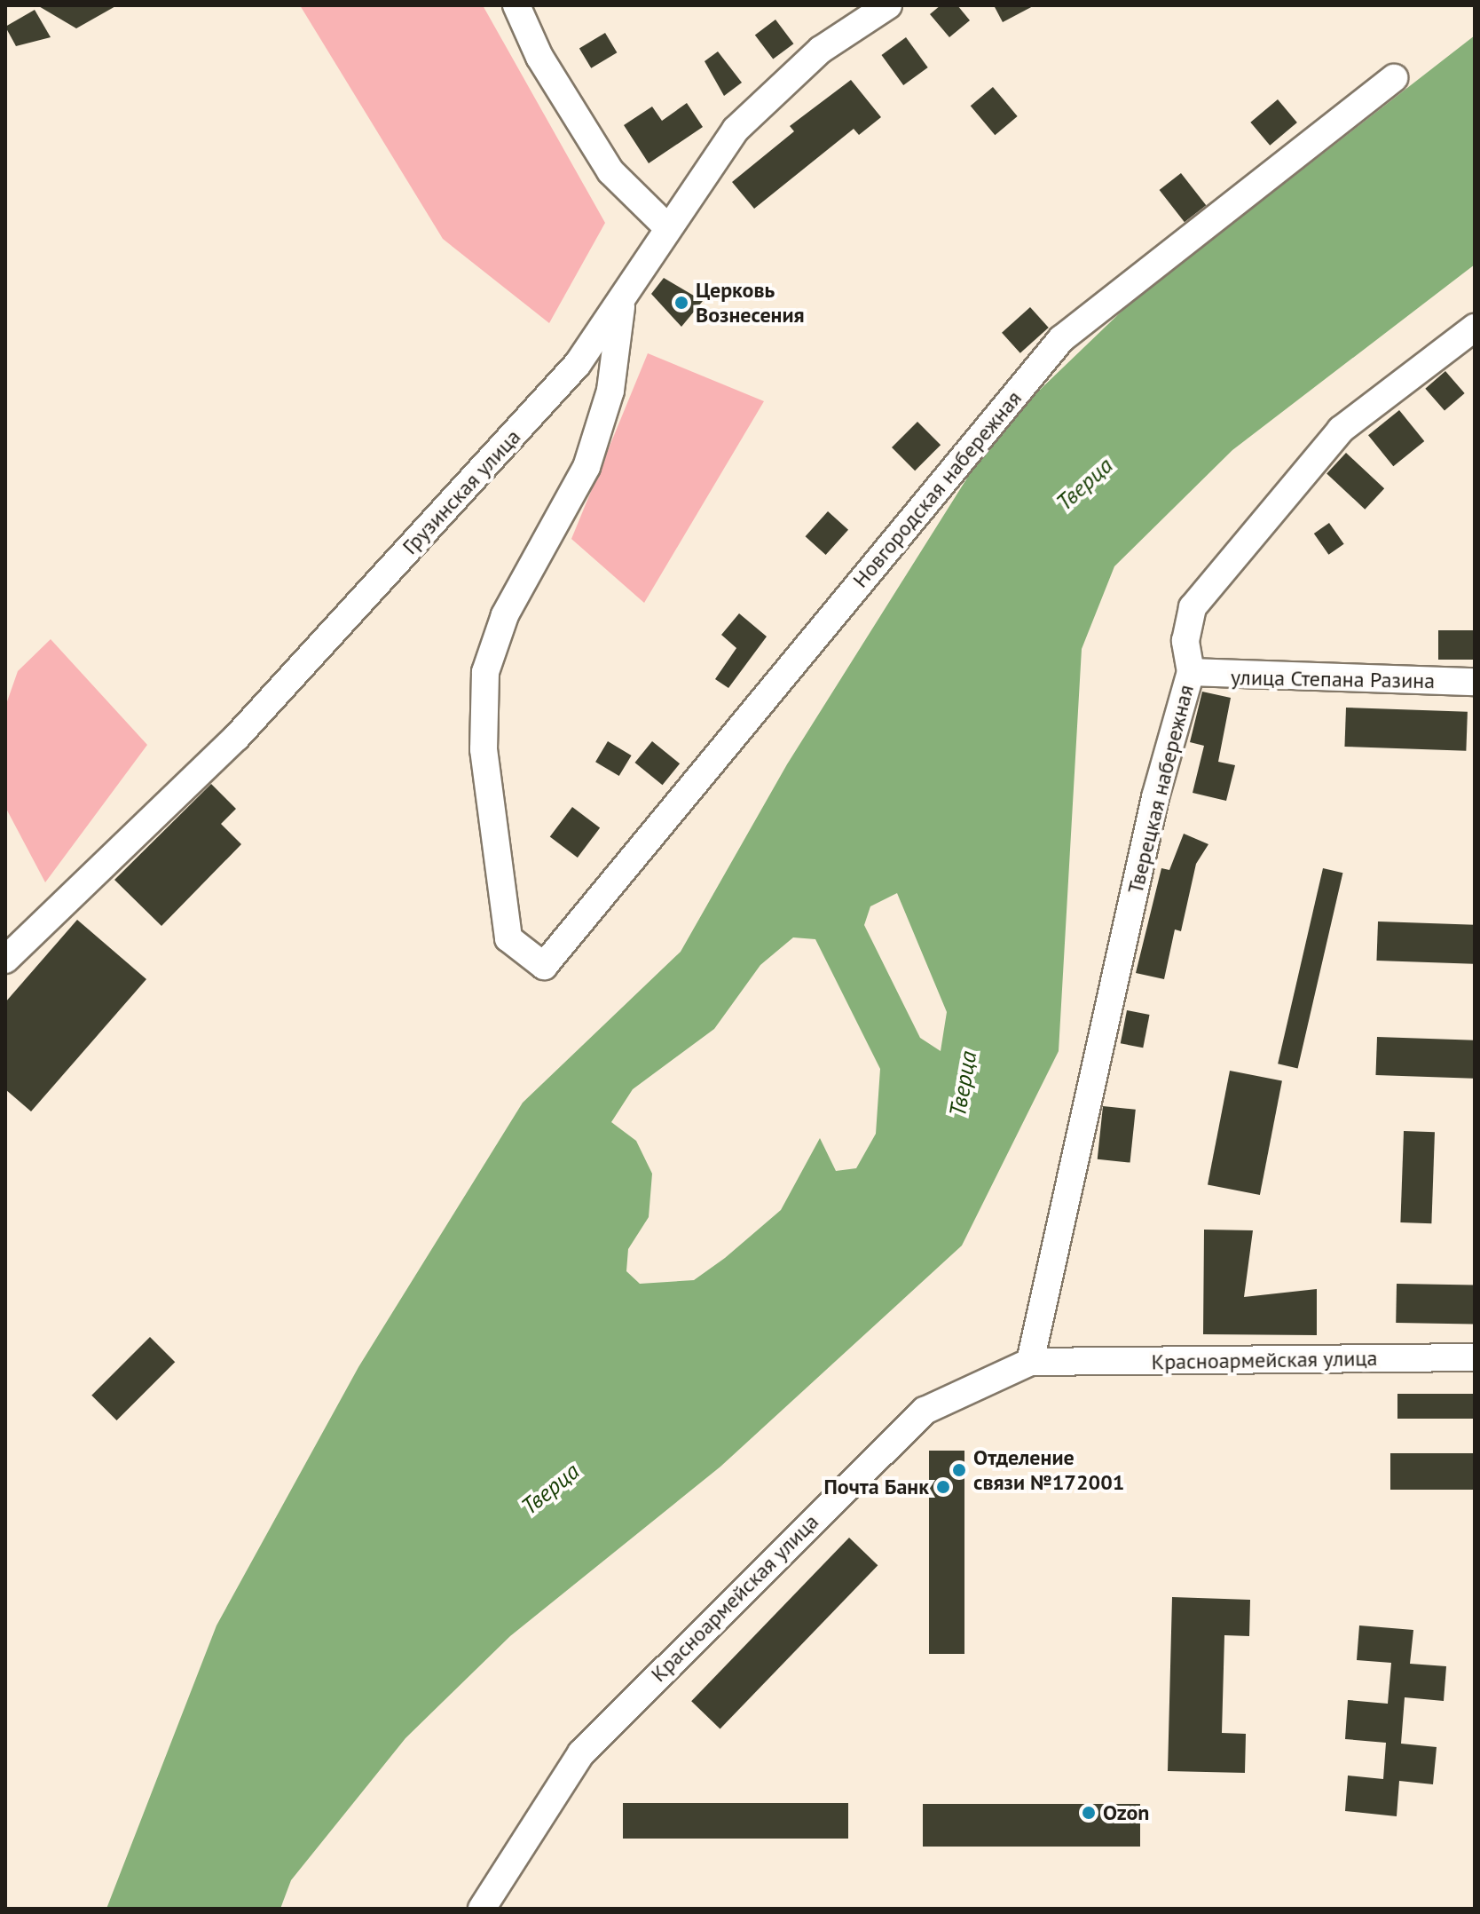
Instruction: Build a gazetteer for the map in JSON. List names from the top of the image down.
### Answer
{
  "streets": {
    "street": [
      "Новгородская набережная",
      "Грузинская улица",
      "улица Степана Разина",
      "Тверецкая набережная",
      "Красноармейская улица"
    ]
  },
  "crossings": [
    ["Новгородская набережная", "Грузинская улица"],
    ["улица Степана Разина", "Тверецкая набережная"],
    ["Тверецкая набережная", "Красноармейская улица"]
  ],
  "water": ["Тверца"],
  "places": [
    "Церковь Вознесения",
    "Отделение связи №172001",
    "Почта Банк",
    "Ozon"
  ]
}
